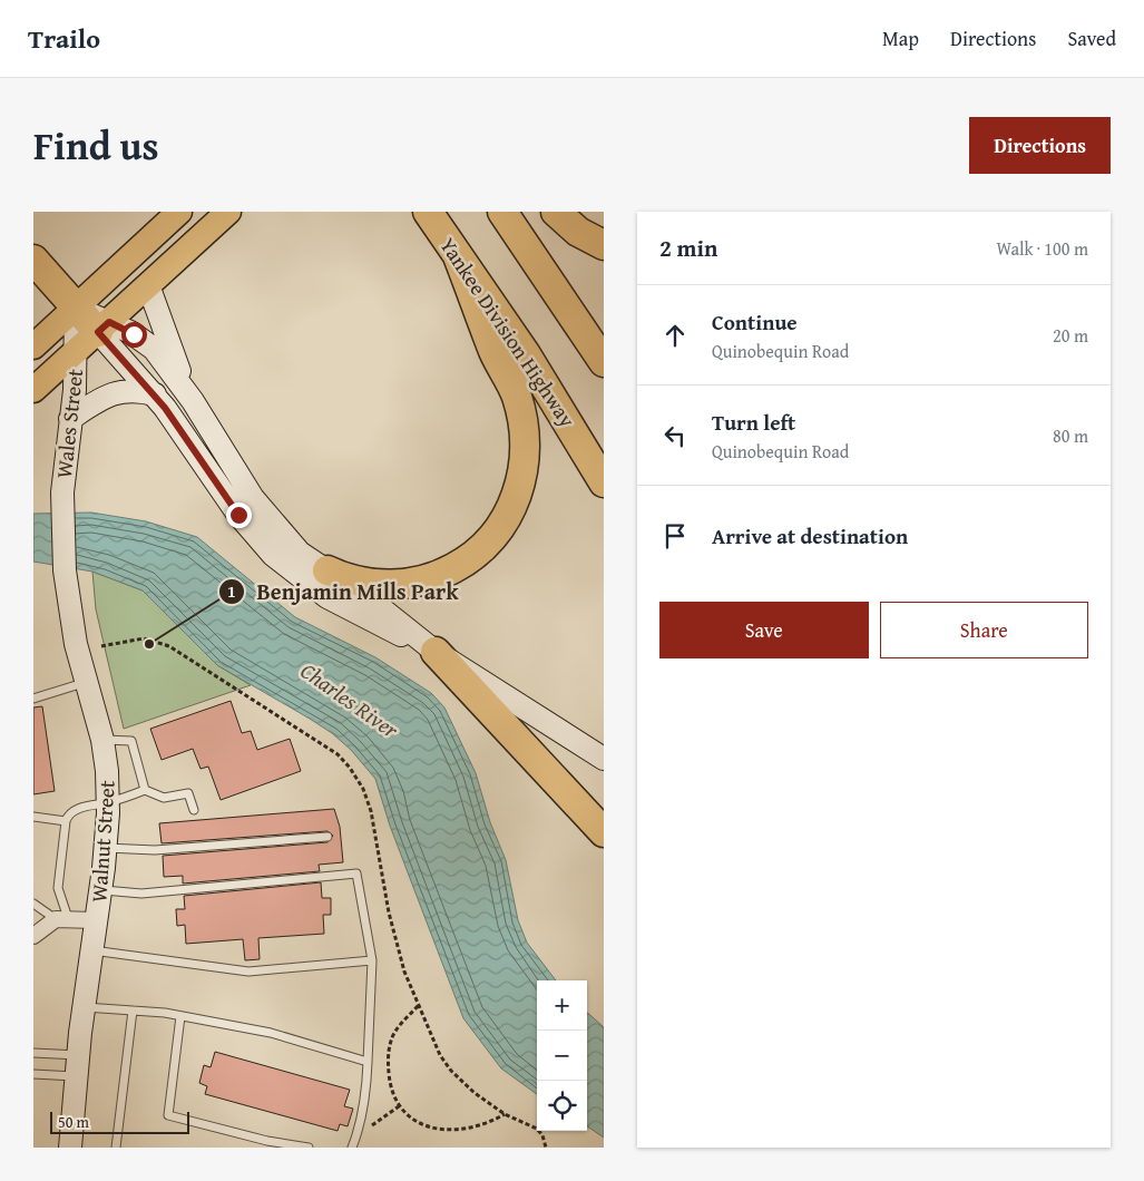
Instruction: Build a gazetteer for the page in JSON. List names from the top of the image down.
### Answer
{
  "streets": {
    "highway": ["Yankee Division Highway"],
    "main road": ["Wales Street", "Walnut Street"]
  },
  "crossings": [
    ["Wales Street", "Walnut Street"]
  ],
  "water": ["Charles River"],
  "places": ["Benjamin Mills Park"],
  "scale_bar": "50 m",
  "page": {
    "header": "Trailo",
    "nav": ["Map", "Directions", "Saved"],
    "title": "Find us",
    "buttons": [
      "Directions",
      ["Save", "Share"]
    ],
    "heading": ["2 min", "Walk · 100 m"],
    "list": [
      ["Continue", "Quinobequin Road", "20 m"],
      ["Turn left", "Quinobequin Road", "80 m"],
      "Arrive at destination"
    ],
    "map_buttons": ["+", "−"],
    "scale": "50 m"
  }
}
